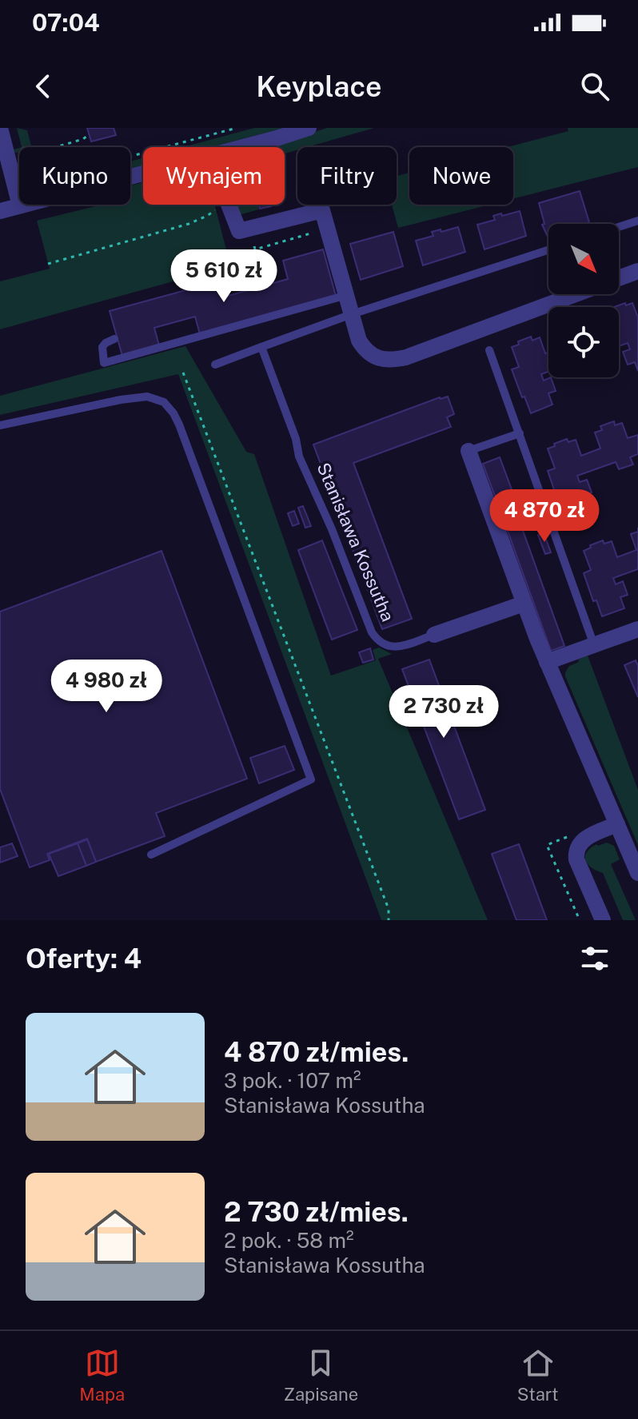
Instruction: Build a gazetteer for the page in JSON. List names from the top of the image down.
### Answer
{
  "streets": {
    "street": ["Stanisława Kossutha"]
  },
  "north": "bottom right",
  "page": {
    "status": "07:04",
    "header": "Keyplace",
    "chip": [
      "Kupno",
      "Wynajem",
      "Filtry",
      "Nowe"
    ],
    "price": [
      "5 610 zł",
      "4 870 zł",
      "4 980 zł",
      "2 730 zł"
    ],
    "heading": "Oferty: 4",
    "list": [
      {
        "name": "4 870 zł/mies.",
        "note": "3 pok. · 107 m² · Stanisława Kossutha"
      },
      {
        "name": "2 730 zł/mies.",
        "note": "2 pok. · 58 m² · Stanisława Kossutha"
      }
    ],
    "tabs": ["Mapa", "Zapisane", "Start"]
  }
}
